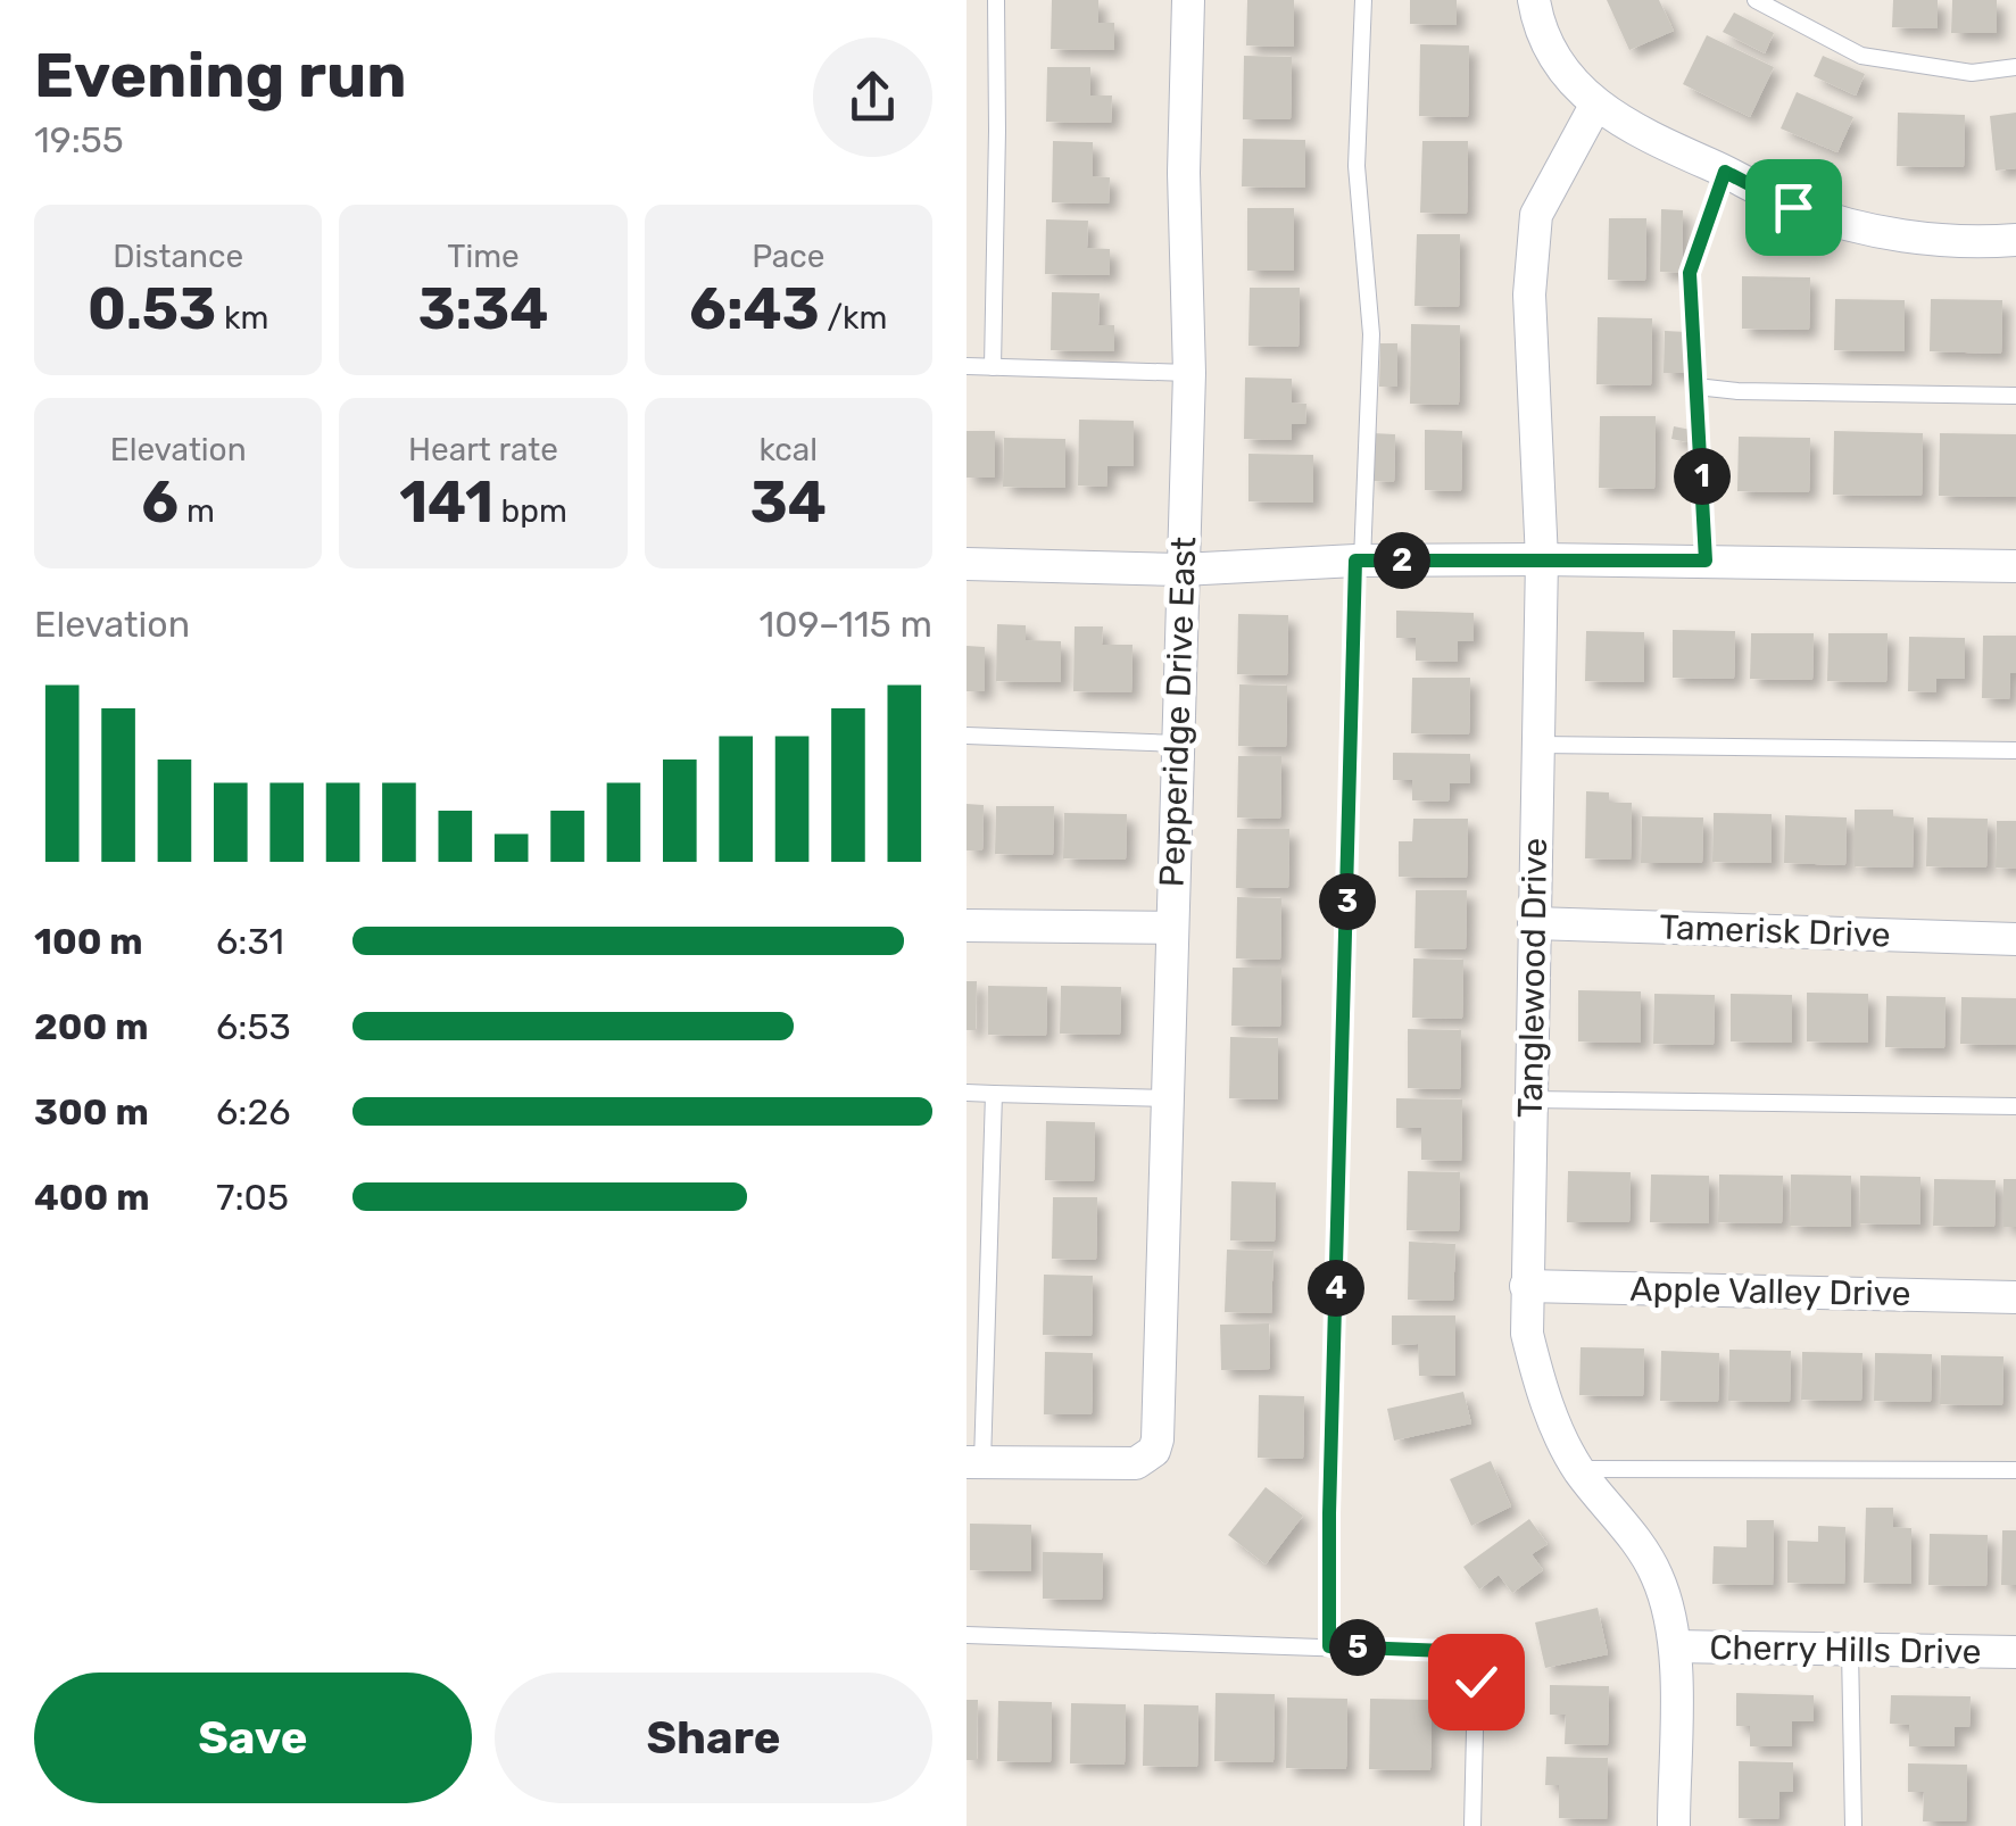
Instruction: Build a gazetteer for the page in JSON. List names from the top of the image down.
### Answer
{
  "streets": {
    "street": [
      "Pepperidge Drive East",
      "Tamerisk Drive",
      "Tanglewood Drive",
      "Apple Valley Drive",
      "Cherry Hills Drive"
    ]
  },
  "crossings": [
    ["Tamerisk Drive", "Tanglewood Drive"],
    ["Tanglewood Drive", "Apple Valley Drive"],
    ["Tanglewood Drive", "Cherry Hills Drive"]
  ],
  "page": {
    "heading": ["Evening run", "19:55"],
    "stats": [
      ["Distance", "0.53 km"],
      ["Time", "3:34"],
      ["Pace", "6:43 /km"],
      ["Elevation", "6 m"],
      ["Heart rate", "141 bpm"],
      ["kcal", "34"]
    ],
    "pins": [
      "1",
      "2",
      "3",
      "4",
      "5"
    ],
    "chart": ["Elevation", "109–115 m"],
    "list": [
      {
        "name": "100 m",
        "note": "6:31"
      },
      {
        "name": "200 m",
        "note": "6:53"
      },
      {
        "name": "300 m",
        "note": "6:26"
      },
      {
        "name": "400 m",
        "note": "7:05"
      }
    ],
    "buttons": ["Save", "Share"]
  }
}
